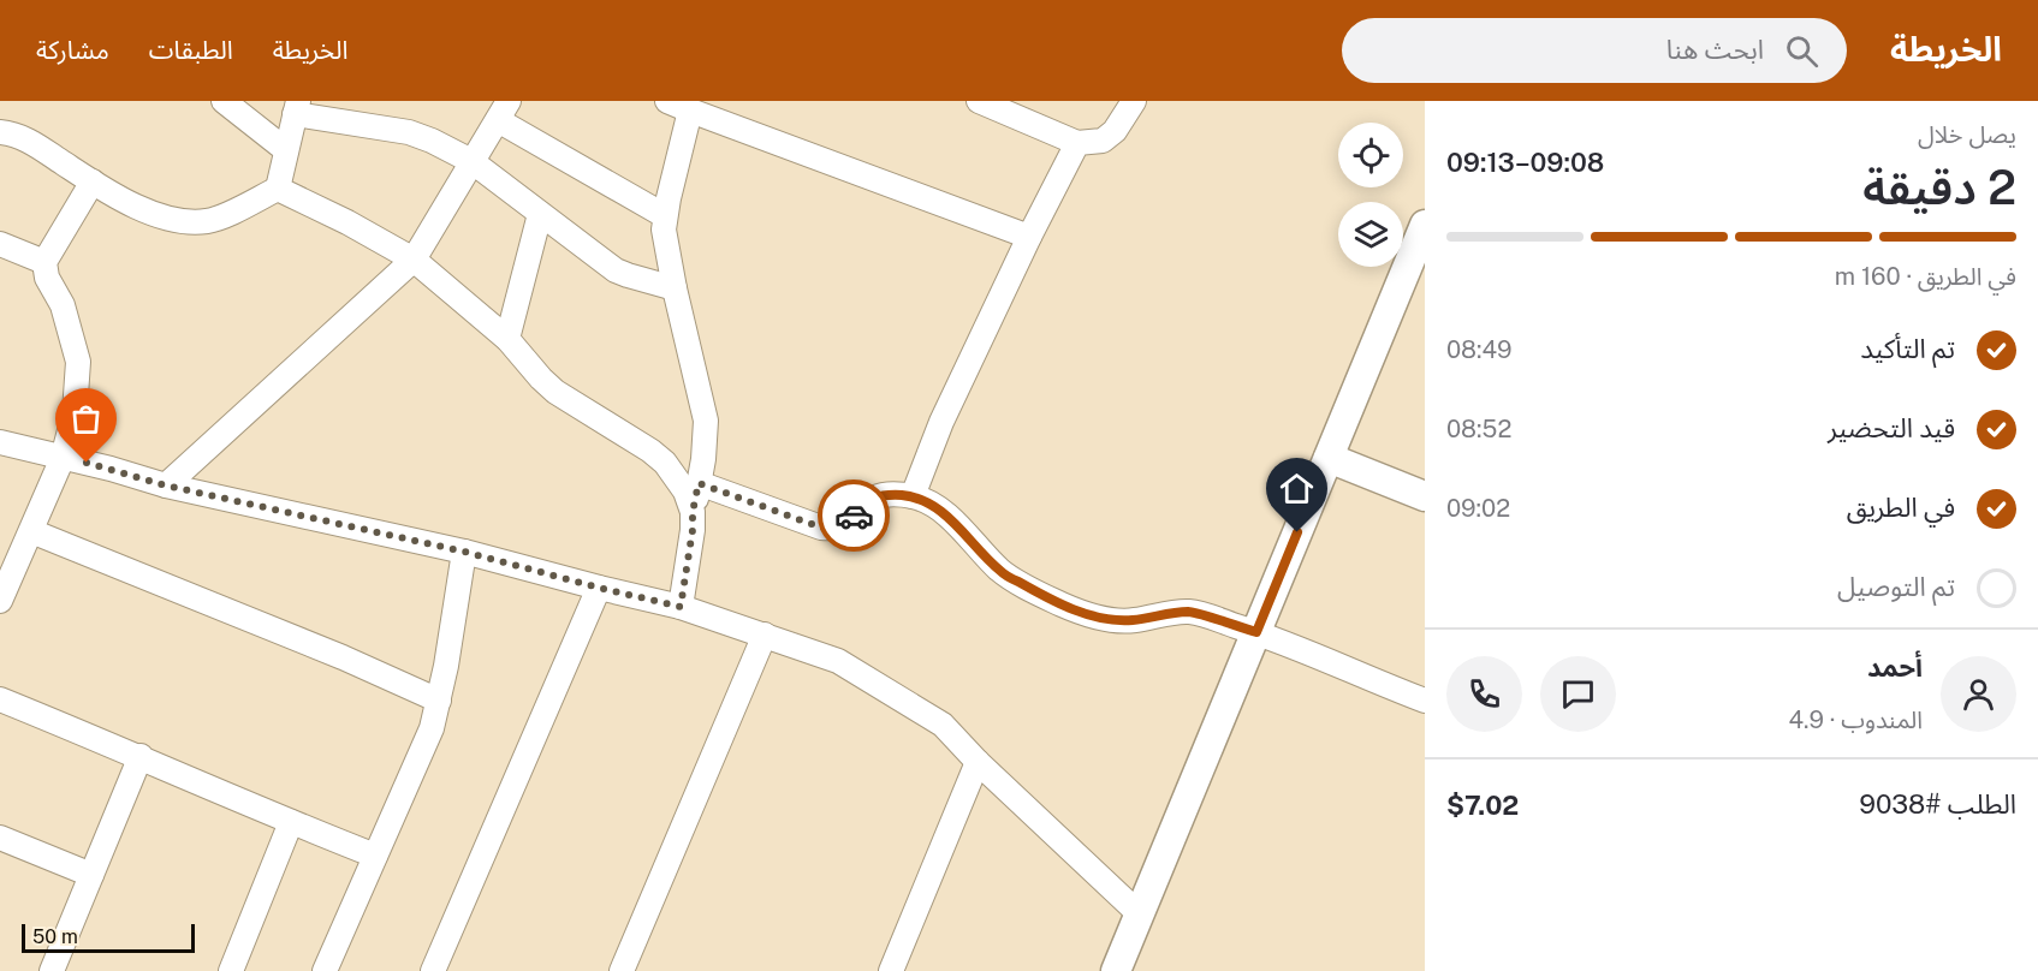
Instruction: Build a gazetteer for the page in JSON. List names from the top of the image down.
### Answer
{
  "scale_bar": "50 m",
  "page": {
    "header": "الخريطة",
    "search": "ابحث هنا",
    "nav": ["الخريطة", "الطبقات", "مشاركة"],
    "heading": ["2 دقيقة", "يصل خلال", "09:08–09:13"],
    "panel": [
      "أحمد",
      "المندوب · 4.9",
      "الطلب #9038",
      "$7.02"
    ],
    "bar": "في الطريق · 160 m",
    "list": [
      ["تم التأكيد", "08:49"],
      ["قيد التحضير", "08:52"],
      ["في الطريق", "09:02"],
      "تم التوصيل"
    ],
    "scale": "50 m"
  }
}
